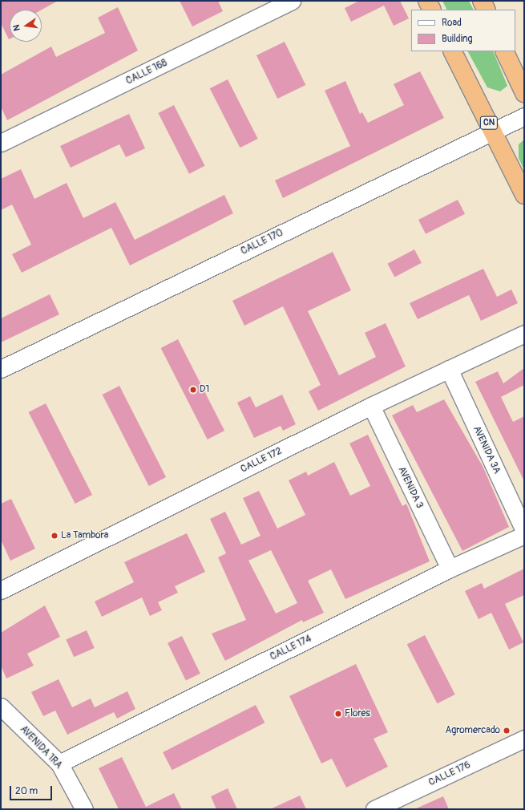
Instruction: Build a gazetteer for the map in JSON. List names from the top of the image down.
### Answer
{
  "streets": {
    "highway": ["CN"],
    "street": [
      "CALLE 168",
      "CALLE 170",
      "AVENIDA 3A",
      "CALLE 172",
      "AVENIDA 3",
      "CALLE 174",
      "AVENIDA 1RA",
      "CALLE 176"
    ]
  },
  "crossings": [
    ["CN", "CALLE 170"],
    ["AVENIDA 3A", "CALLE 172"],
    ["CALLE 172", "AVENIDA 3"],
    ["AVENIDA 3", "CALLE 174"],
    ["CALLE 174", "AVENIDA 1RA"]
  ],
  "places": [
    "D1",
    "La Tambora",
    "Flores",
    "Agromercado"
  ],
  "legend": ["Road", "Building"],
  "scale_bar": "20 m",
  "north": "left"
}
